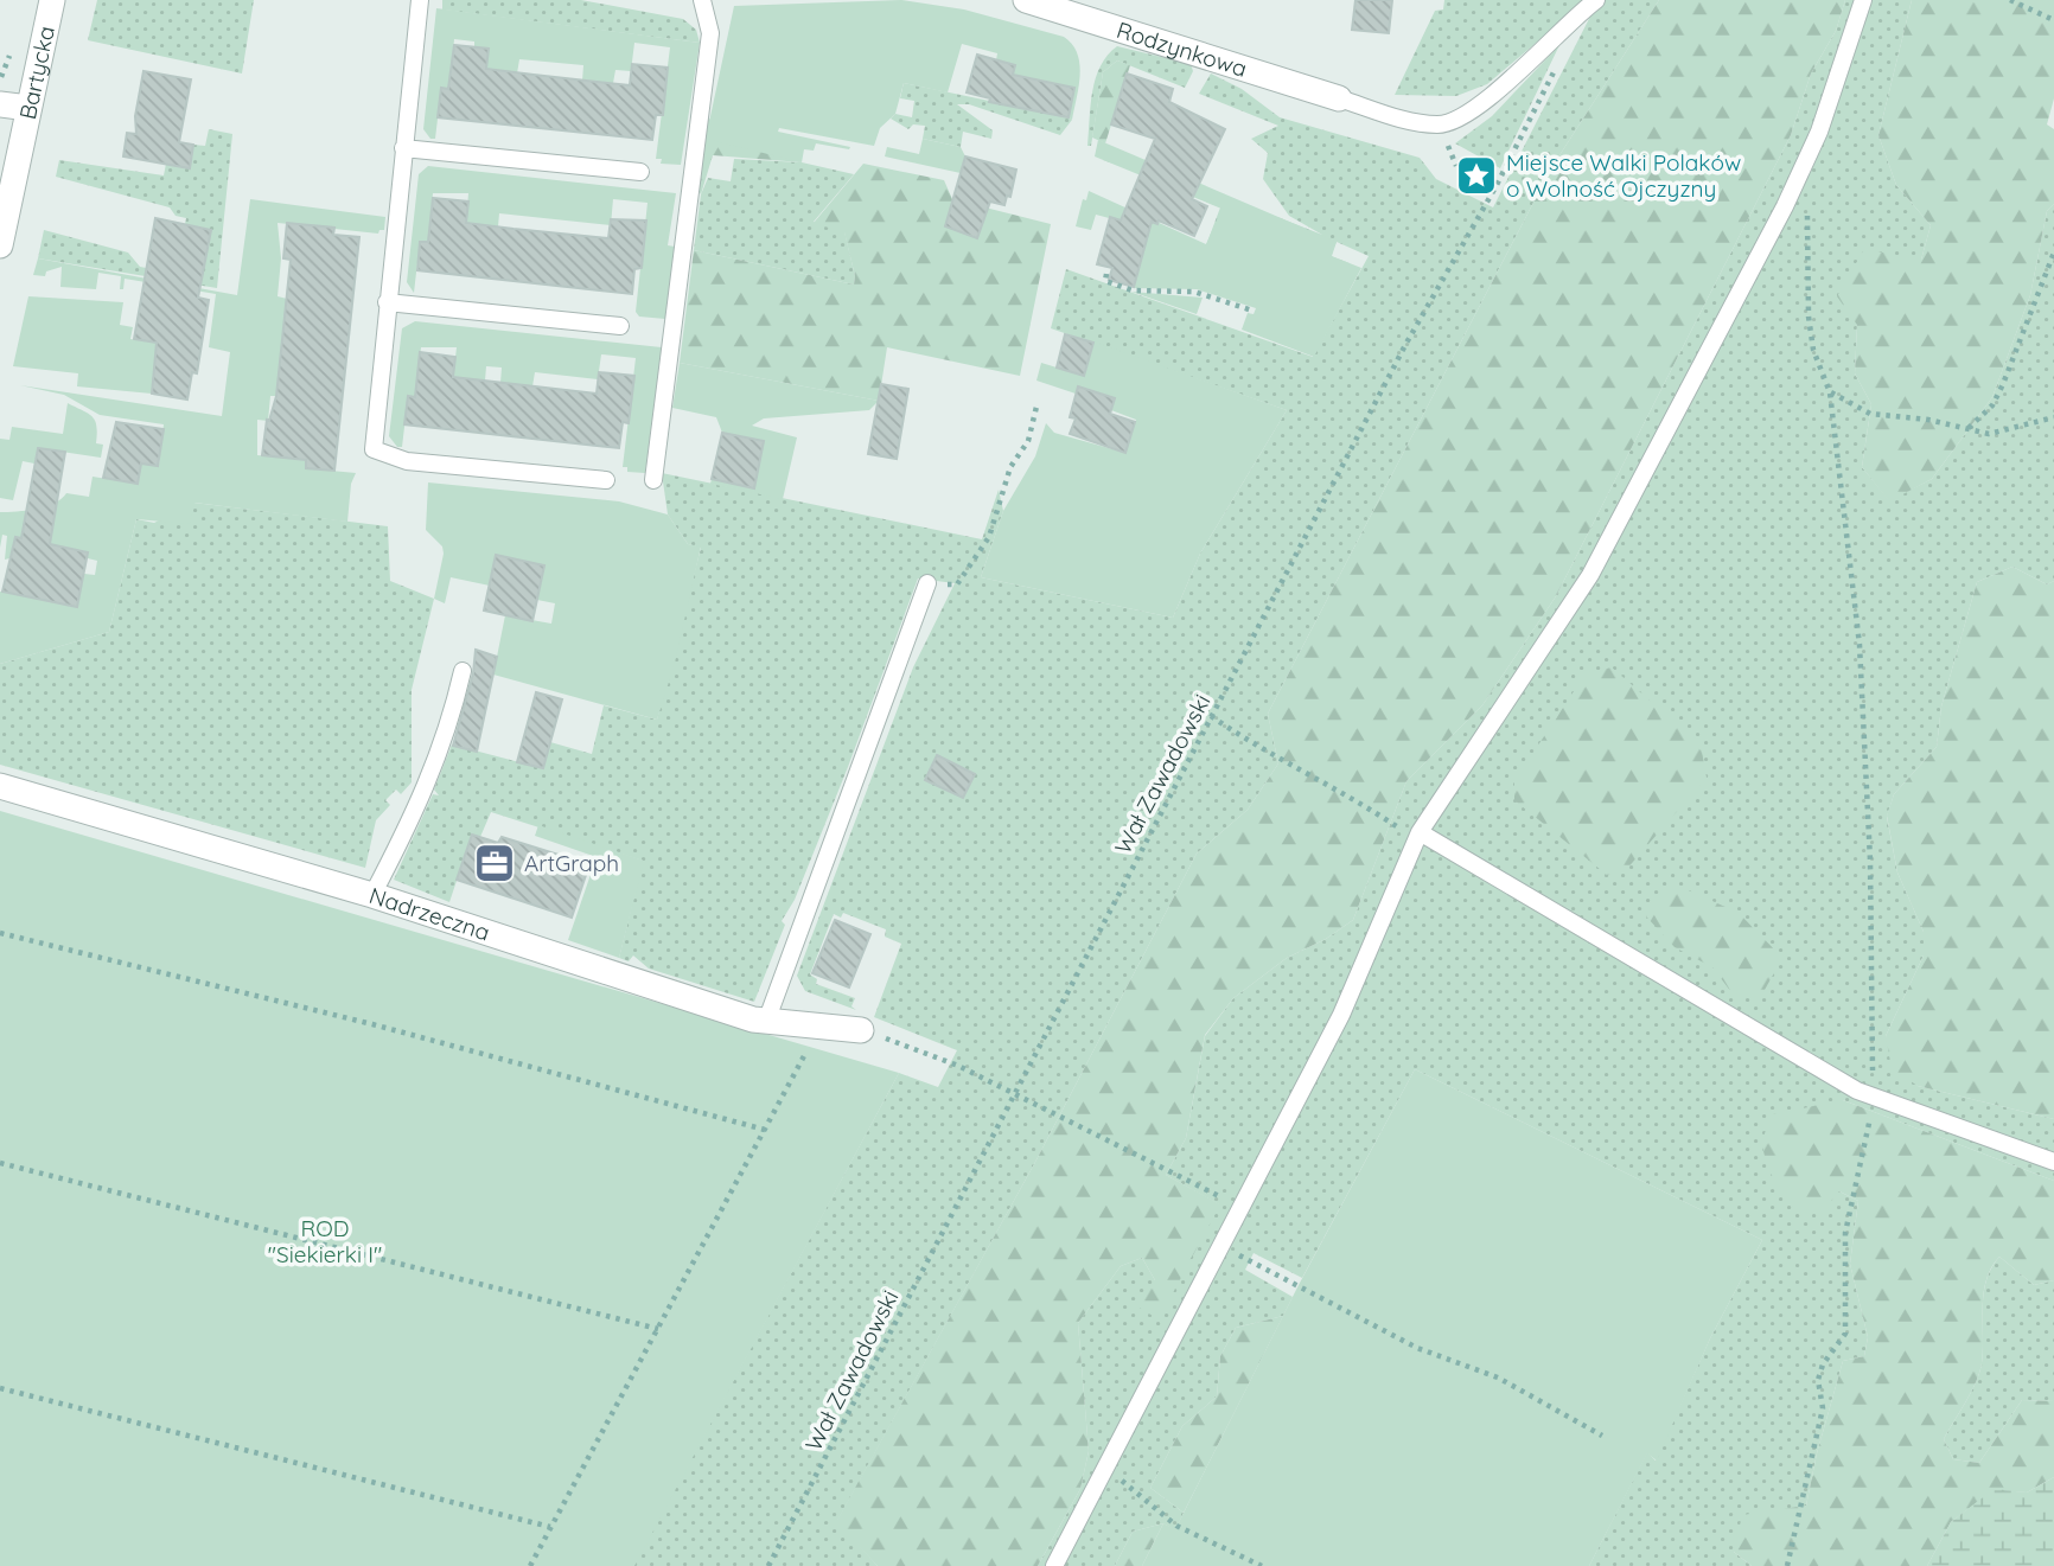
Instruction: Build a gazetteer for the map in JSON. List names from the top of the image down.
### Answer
{
  "streets": {
    "street": ["Rodzynkowa", "Bartycka", "Nadrzeczna"],
    "path": ["Wał Zawadowski"]
  },
  "parks": ["ROD \"Siekierki I\""],
  "places": {
    "place": ["Miejsce Walki Polaków o Wolność Ojczyzny"],
    "office": ["ArtGraph"]
  }
}
